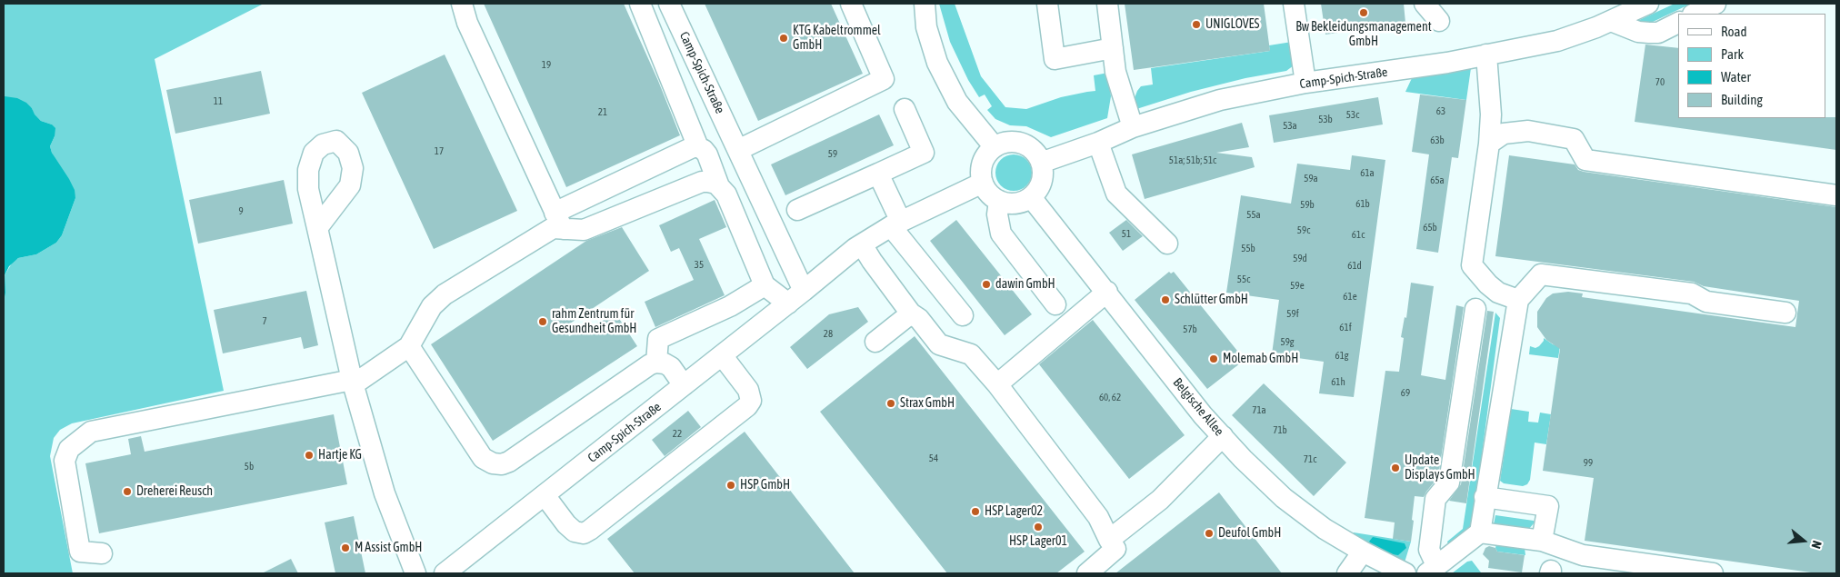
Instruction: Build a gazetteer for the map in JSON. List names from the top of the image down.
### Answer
{
  "streets": {
    "street": ["Camp-Spich-Straße", "Belgische Allee"]
  },
  "crossings": [
    ["Camp-Spich-Straße", "Belgische Allee"]
  ],
  "places": [
    "Bw Bekleidungsmanagement GmbH",
    "UNIGLOVES",
    "KTG Kabeltrommel GmbH",
    "dawin GmbH",
    "Schlütter GmbH",
    "rahm Zentrum für Gesundheit GmbH",
    "Molemab GmbH",
    "Strax GmbH",
    "Hartje KG",
    "Update Displays GmbH",
    "HSP GmbH",
    "Dreherei Reusch",
    "HSP Lager02",
    "HSP Lager01",
    "Deufol GmbH",
    "M Assist GmbH"
  ],
  "house_numbers": [
    "19",
    "70",
    "11",
    "63",
    "21",
    "53c",
    "53b",
    "53a",
    "63b",
    "17",
    "59",
    "51a; 51b; 51c",
    "61a",
    "59a",
    "65a",
    "61b",
    "59b",
    "9",
    "55a",
    "65b",
    "59c",
    "51",
    "61c",
    "55b",
    "59d",
    "35",
    "61d",
    "55c",
    "59e",
    "61e",
    "59f",
    "7",
    "61f",
    "57b",
    "28",
    "59g",
    "61g",
    "61h",
    "69",
    "60, 62",
    "71a",
    "71b",
    "22",
    "54",
    "71c",
    "99",
    "5b"
  ],
  "legend": [
    "Road",
    "Park",
    "Water",
    "Building"
  ],
  "north": "right"
}
